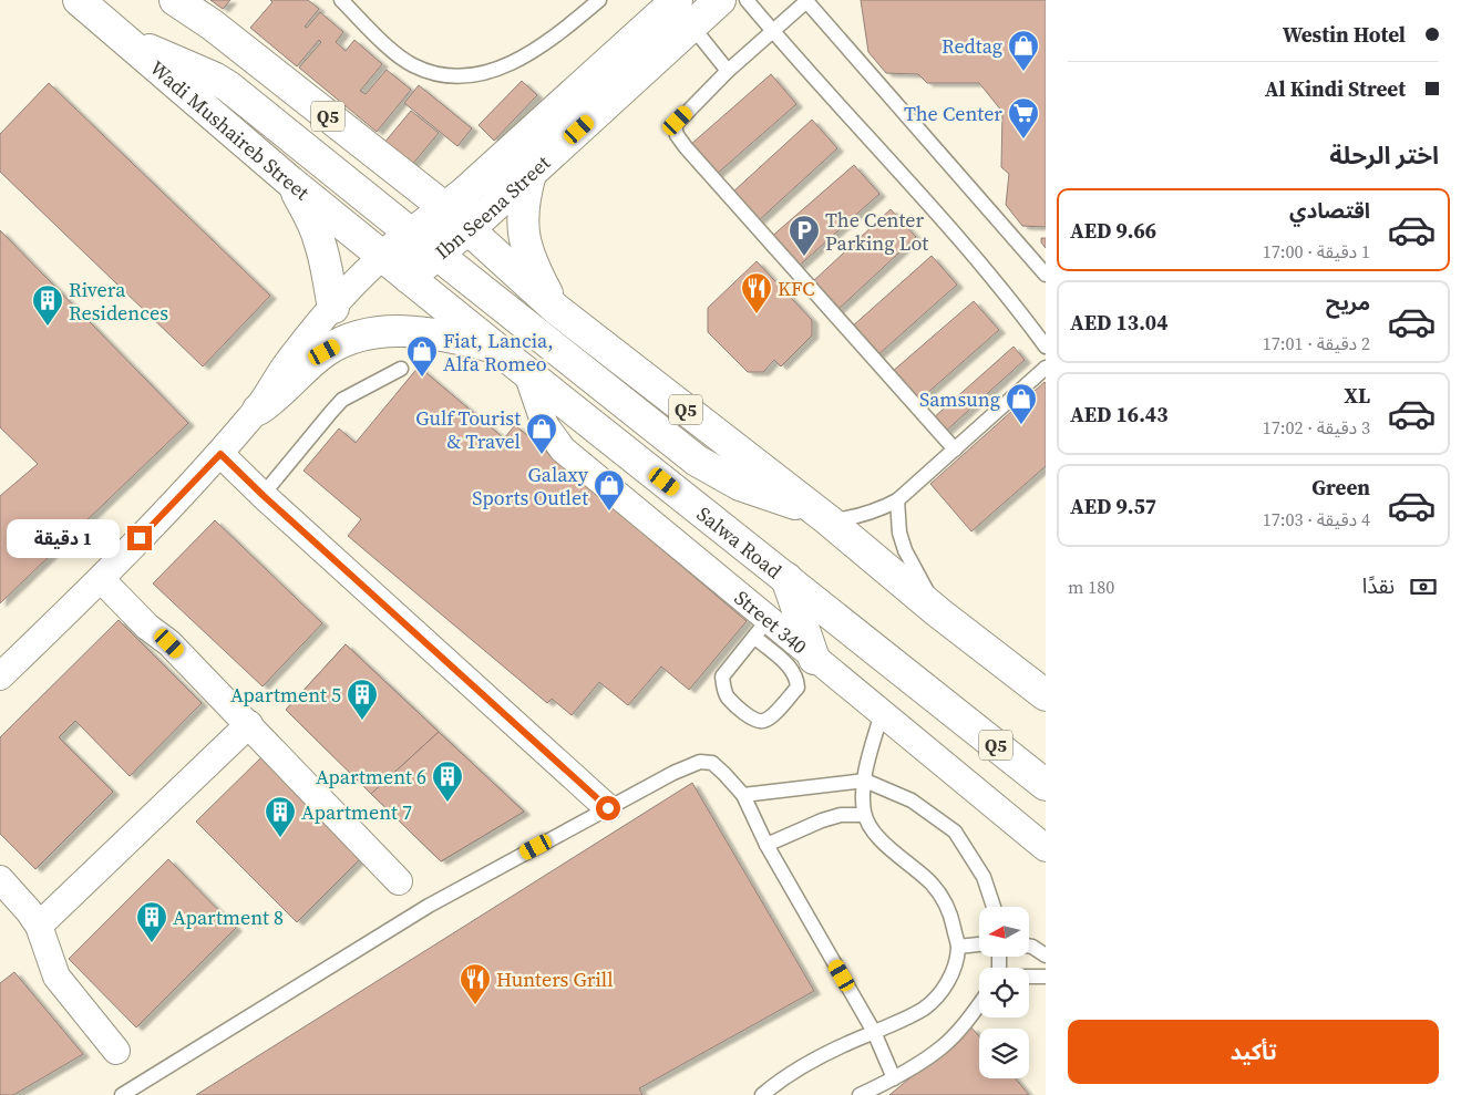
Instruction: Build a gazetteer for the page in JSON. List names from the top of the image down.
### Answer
{
  "streets": {
    "main road": [
      "Q5",
      "Wadi Mushaireb Street",
      "Ibn Seena Street",
      "Salwa Road"
    ],
    "street": ["Street 340"]
  },
  "crossings": [
    ["Q5", "Ibn Seena Street"],
    ["Wadi Mushaireb Street", "Ibn Seena Street"],
    ["Wadi Mushaireb Street", "Salwa Road"],
    ["Ibn Seena Street", "Salwa Road"],
    ["Salwa Road", "Street 340"]
  ],
  "places": {
    "shop": [
      "Redtag",
      "Fiat, Lancia, Alfa Romeo",
      "Samsung",
      "Gulf Tourist & Travel",
      "Galaxy Sports Outlet"
    ],
    "supermarket": ["The Center"],
    "parking": ["The Center Parking Lot"],
    "restaurant": ["KFC", "Hunters Grill"],
    "building": [
      "Rivera Residences",
      "Apartment 5",
      "Apartment 6",
      "Apartment 7",
      "Apartment 8"
    ]
  },
  "north": "left",
  "page": {
    "banner": ["Westin Hotel", "Al Kindi Street"],
    "heading": "اختر الرحلة",
    "list": [
      {
        "name": "اقتصادي",
        "note": "1 دقيقة · 17:00",
        "value": "AED 9.66"
      },
      {
        "name": "مريح",
        "note": "2 دقيقة · 17:01",
        "value": "AED 13.04"
      },
      {
        "name": "XL",
        "note": "3 دقيقة · 17:02",
        "value": "AED 16.43"
      },
      {
        "name": "Green",
        "note": "4 دقيقة · 17:03",
        "value": "AED 9.57"
      }
    ],
    "bubble": "1 دقيقة",
    "pay": ["نقدًا", "180 m"],
    "buttons": "تأكيد"
  }
}
